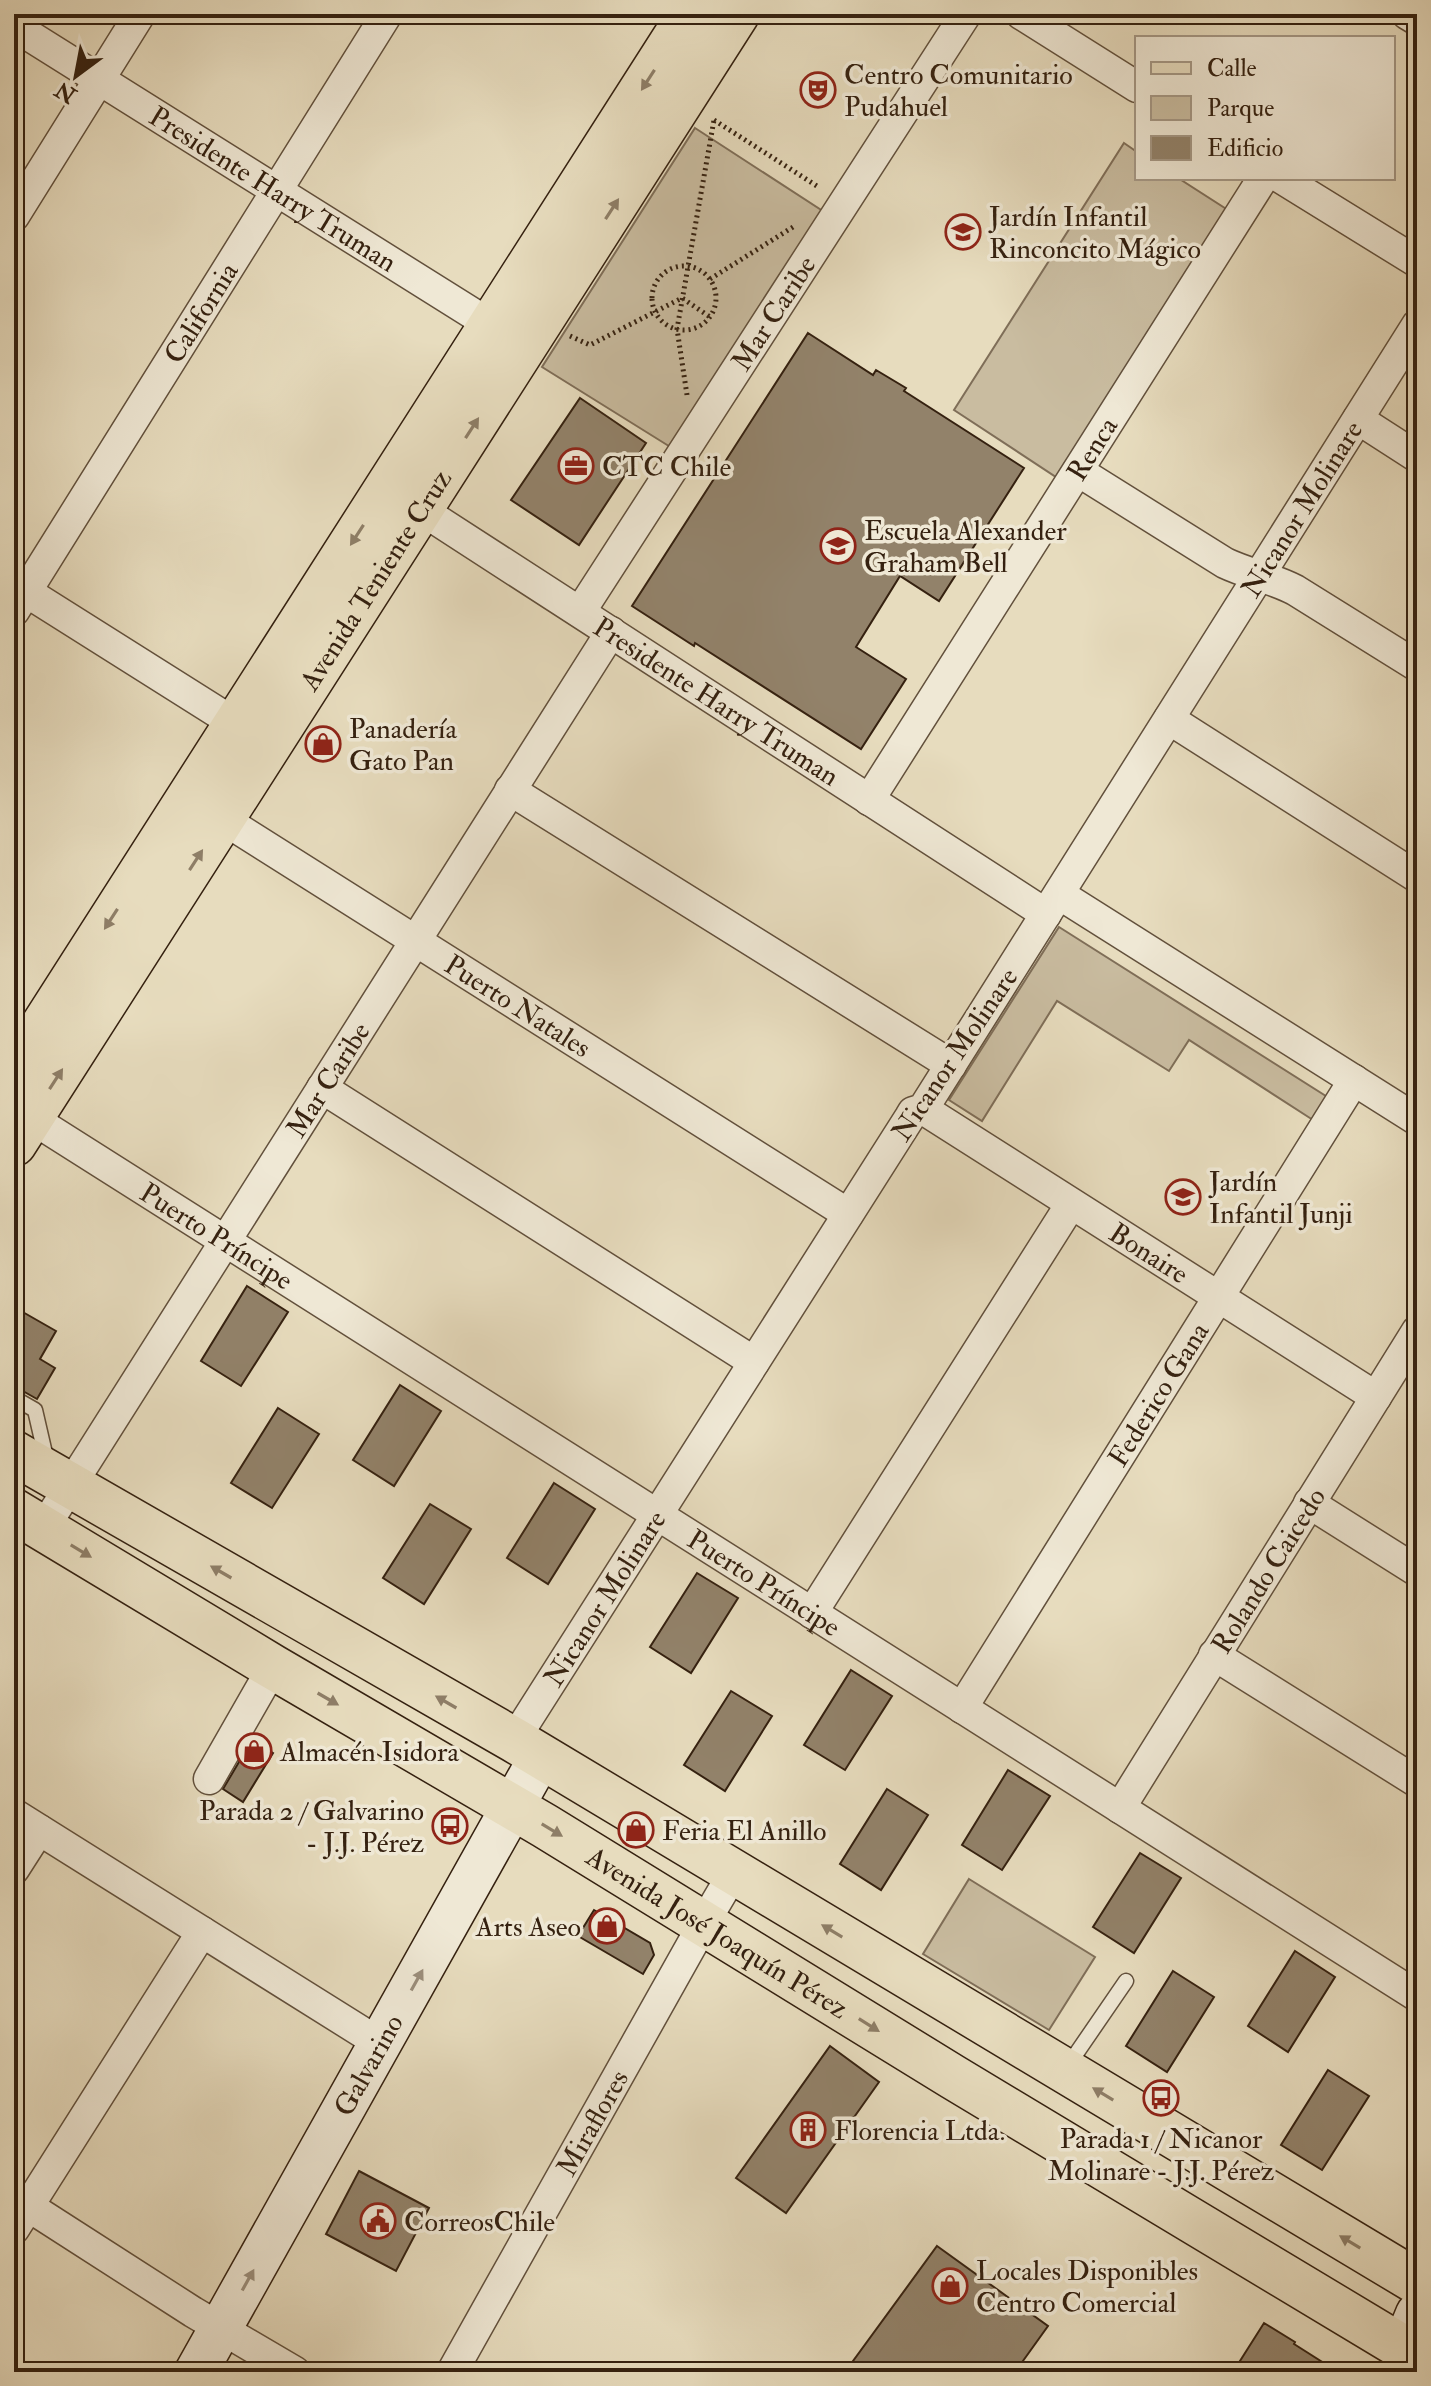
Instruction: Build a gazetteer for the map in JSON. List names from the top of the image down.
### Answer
{
  "streets": {
    "main road": ["Avenida Teniente Cruz", "Avenida José Joaquín Pérez"],
    "street": [
      "Presidente Harry Truman",
      "California",
      "Mar Caribe",
      "Renca",
      "Nicanor Molinare",
      "Puerto Natales",
      "Puerto Príncipe",
      "Bonaire",
      "Federico Gana",
      "Rolando Caicedo",
      "Galvarino",
      "Miraflores"
    ]
  },
  "crossings": [
    ["Presidente Harry Truman", "California"],
    ["Presidente Harry Truman", "Mar Caribe"],
    ["Presidente Harry Truman", "Renca"],
    ["Presidente Harry Truman", "Nicanor Molinare"],
    ["Presidente Harry Truman", "Avenida Teniente Cruz"],
    ["Presidente Harry Truman", "Federico Gana"],
    ["Mar Caribe", "Puerto Natales"],
    ["Mar Caribe", "Puerto Príncipe"],
    ["Mar Caribe", "Avenida José Joaquín Pérez"],
    ["Nicanor Molinare", "Puerto Natales"],
    ["Nicanor Molinare", "Puerto Príncipe"],
    ["Nicanor Molinare", "Bonaire"],
    ["Nicanor Molinare", "Avenida José Joaquín Pérez"],
    ["Nicanor Molinare", "Galvarino"],
    ["Avenida Teniente Cruz", "Puerto Natales"],
    ["Avenida Teniente Cruz", "Puerto Príncipe"],
    ["Puerto Príncipe", "Federico Gana"],
    ["Puerto Príncipe", "Rolando Caicedo"],
    ["Bonaire", "Federico Gana"],
    ["Bonaire", "Rolando Caicedo"],
    ["Avenida José Joaquín Pérez", "Galvarino"],
    ["Avenida José Joaquín Pérez", "Miraflores"]
  ],
  "places": {
    "theatre": ["Centro Comunitario Pudahuel"],
    "school or university": ["Jardín Infantil Rinconcito Mágico", "Escuela Alexander Graham Bell", "Jardín Infantil Junji"],
    "office": ["CTC Chile"],
    "shop": [
      "Panadería Gato Pan",
      "Almacén Isidora",
      "Feria El Anillo",
      "Arts Aseo",
      "Locales Disponibles Centro Comercial"
    ],
    "bus stop": ["Parada 2 / Galvarino - J.J. Pérez", "Parada 1 / Nicanor Molinare - J.J. Pérez"],
    "building": ["Florencia Ltda."],
    "public building": ["CorreosChile"]
  },
  "legend": ["Calle", "Parque", "Edificio"],
  "north": "bottom left"
}
